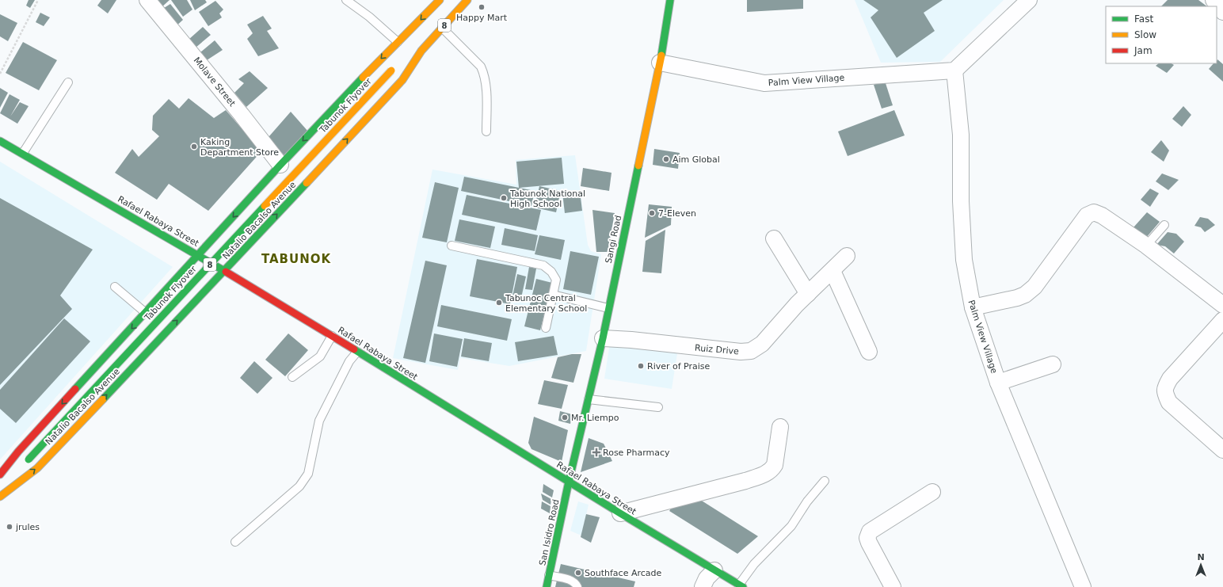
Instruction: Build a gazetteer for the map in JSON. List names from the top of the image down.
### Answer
{
  "streets": {
    "main road": [
      "8",
      "Tabunok Flyover",
      "Natalio Bacalso Avenue",
      "Rafael Rabaya Street",
      "Sangi Road",
      "San Isidro Road"
    ],
    "street": ["Palm View Village", "Molave Street", "Ruiz Drive"]
  },
  "crossings": [
    ["Palm View Village", "Sangi Road"],
    ["Molave Street", "Natalio Bacalso Avenue"],
    ["Tabunok Flyover", "Natalio Bacalso Avenue"],
    ["Natalio Bacalso Avenue", "Rafael Rabaya Street"],
    ["Rafael Rabaya Street", "Sangi Road"],
    ["Rafael Rabaya Street", "San Isidro Road"],
    ["Sangi Road", "Ruiz Drive"],
    ["Sangi Road", "San Isidro Road"]
  ],
  "districts": ["TABUNOK"],
  "places": {
    "other": [
      "Happy Mart",
      "Kaking Department Store",
      "Aim Global",
      "Tabunok National High School",
      "7-Eleven",
      "Tabunoc Central Elementary School",
      "River of Praise",
      "Mr. Liempo",
      "jrules",
      "Southface Arcade"
    ],
    "health": ["Rose Pharmacy"]
  },
  "legend": ["Fast", "Slow", "Jam"],
  "north": "top"
}
